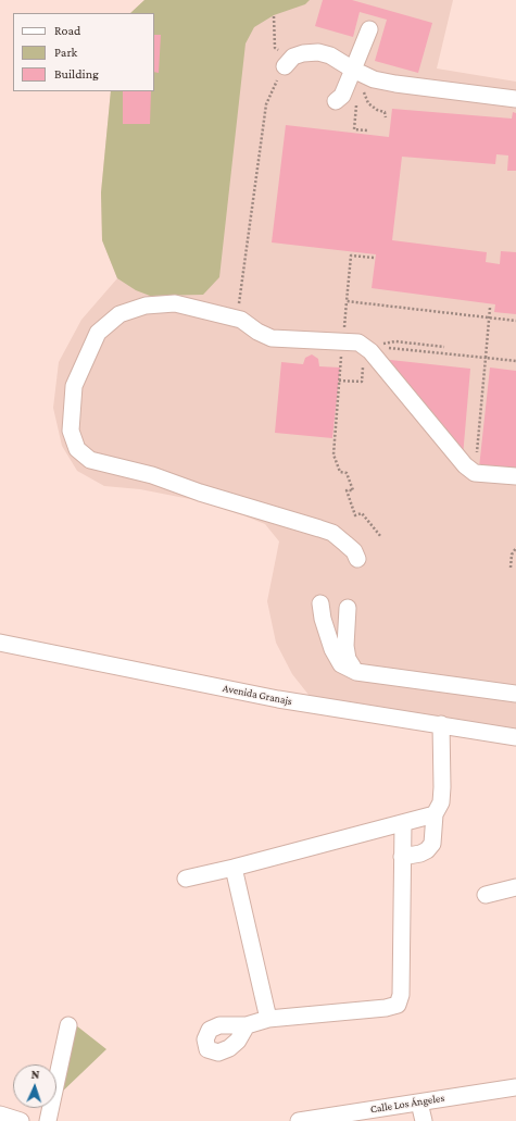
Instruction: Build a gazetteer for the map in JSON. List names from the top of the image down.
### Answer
{
  "streets": {
    "street": ["Avenida Granajs", "Calle Los Ángeles"]
  },
  "legend": ["Road", "Park", "Building"],
  "north": "top"
}
